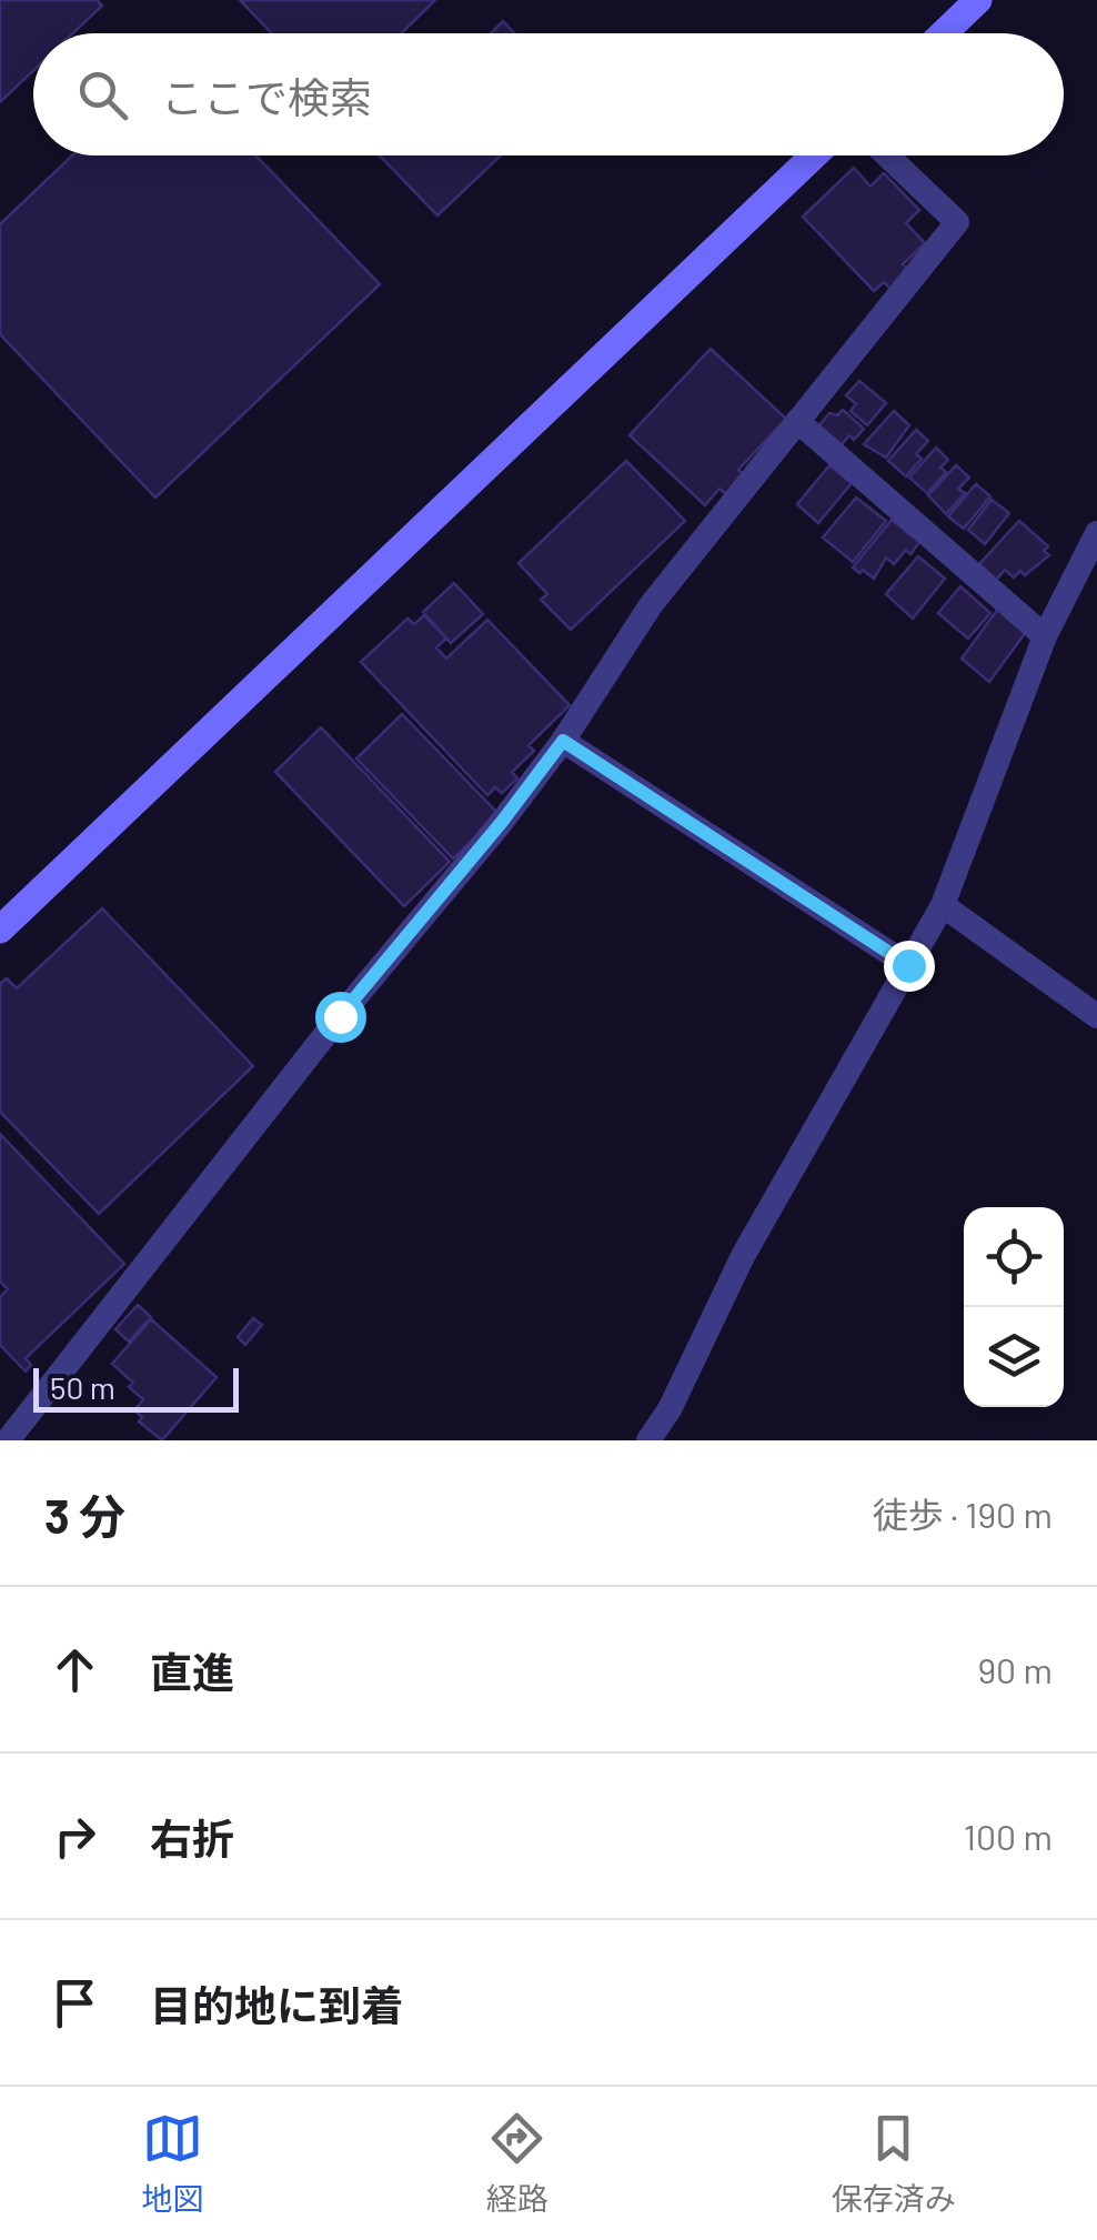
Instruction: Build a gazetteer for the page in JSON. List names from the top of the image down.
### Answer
{
  "scale_bar": "50 m",
  "page": {
    "search": "ここで検索",
    "scale": "50 m",
    "heading": ["3 分", "徒歩 · 190 m"],
    "list": [
      ["直進", "90 m"],
      ["右折", "100 m"],
      "目的地に到着"
    ],
    "nav": ["地図", "経路", "保存済み"]
  }
}
